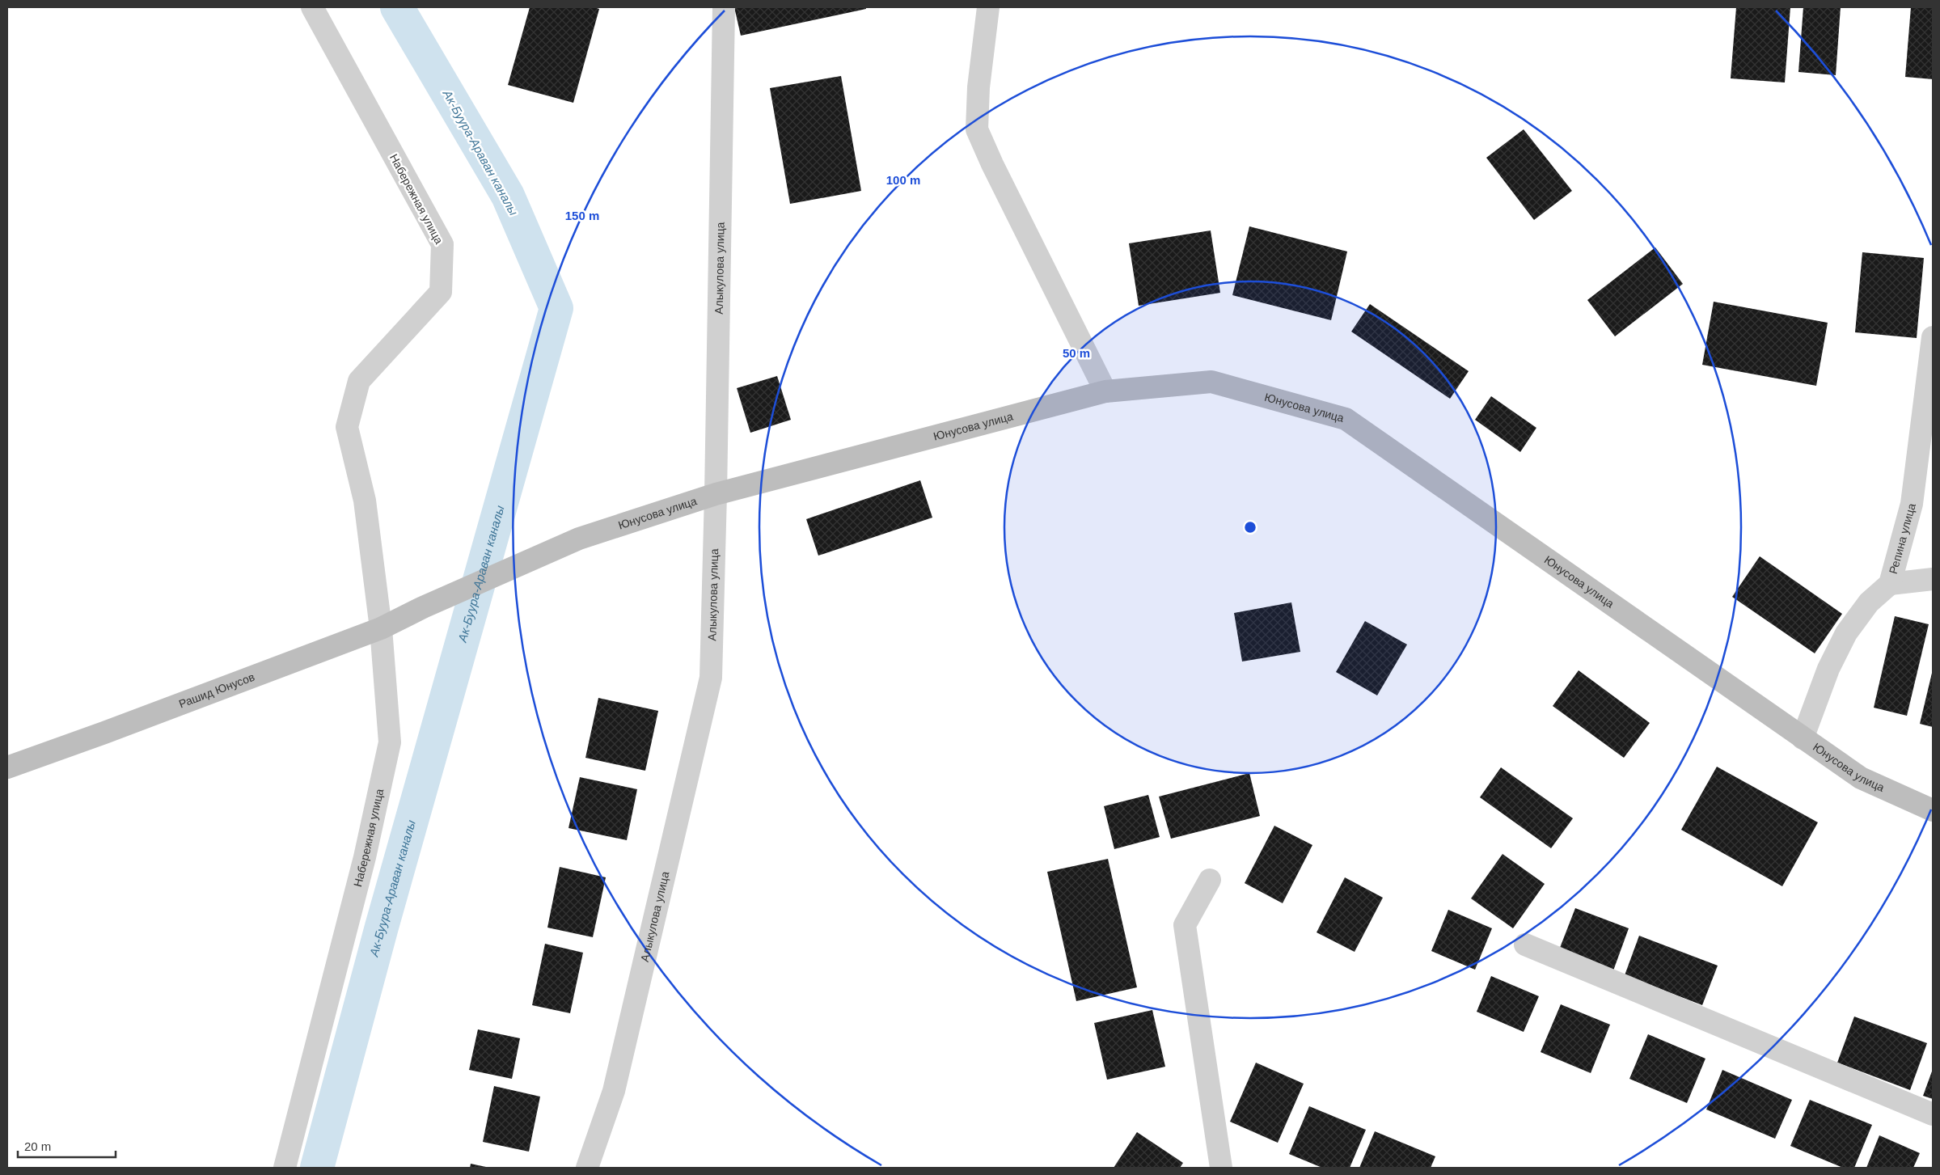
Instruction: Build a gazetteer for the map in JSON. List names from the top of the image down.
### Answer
{
  "streets": {
    "main road": ["Юнусова улица", "Рашид Юнусов"],
    "street": ["Набережная улица", "Алыкулова улица", "Репина улица"]
  },
  "crossings": [
    ["Набережная улица", "Рашид Юнусов"],
    ["Алыкулова улица", "Юнусова улица"],
    ["Юнусова улица", "Репина улица"],
    ["Юнусова улица", "Рашид Юнусов"]
  ],
  "water": ["Ак-Буура-Араван каналы"],
  "scale_bar": "20 m",
  "rings": ["100 m", "150 m", "50 m"]
}
